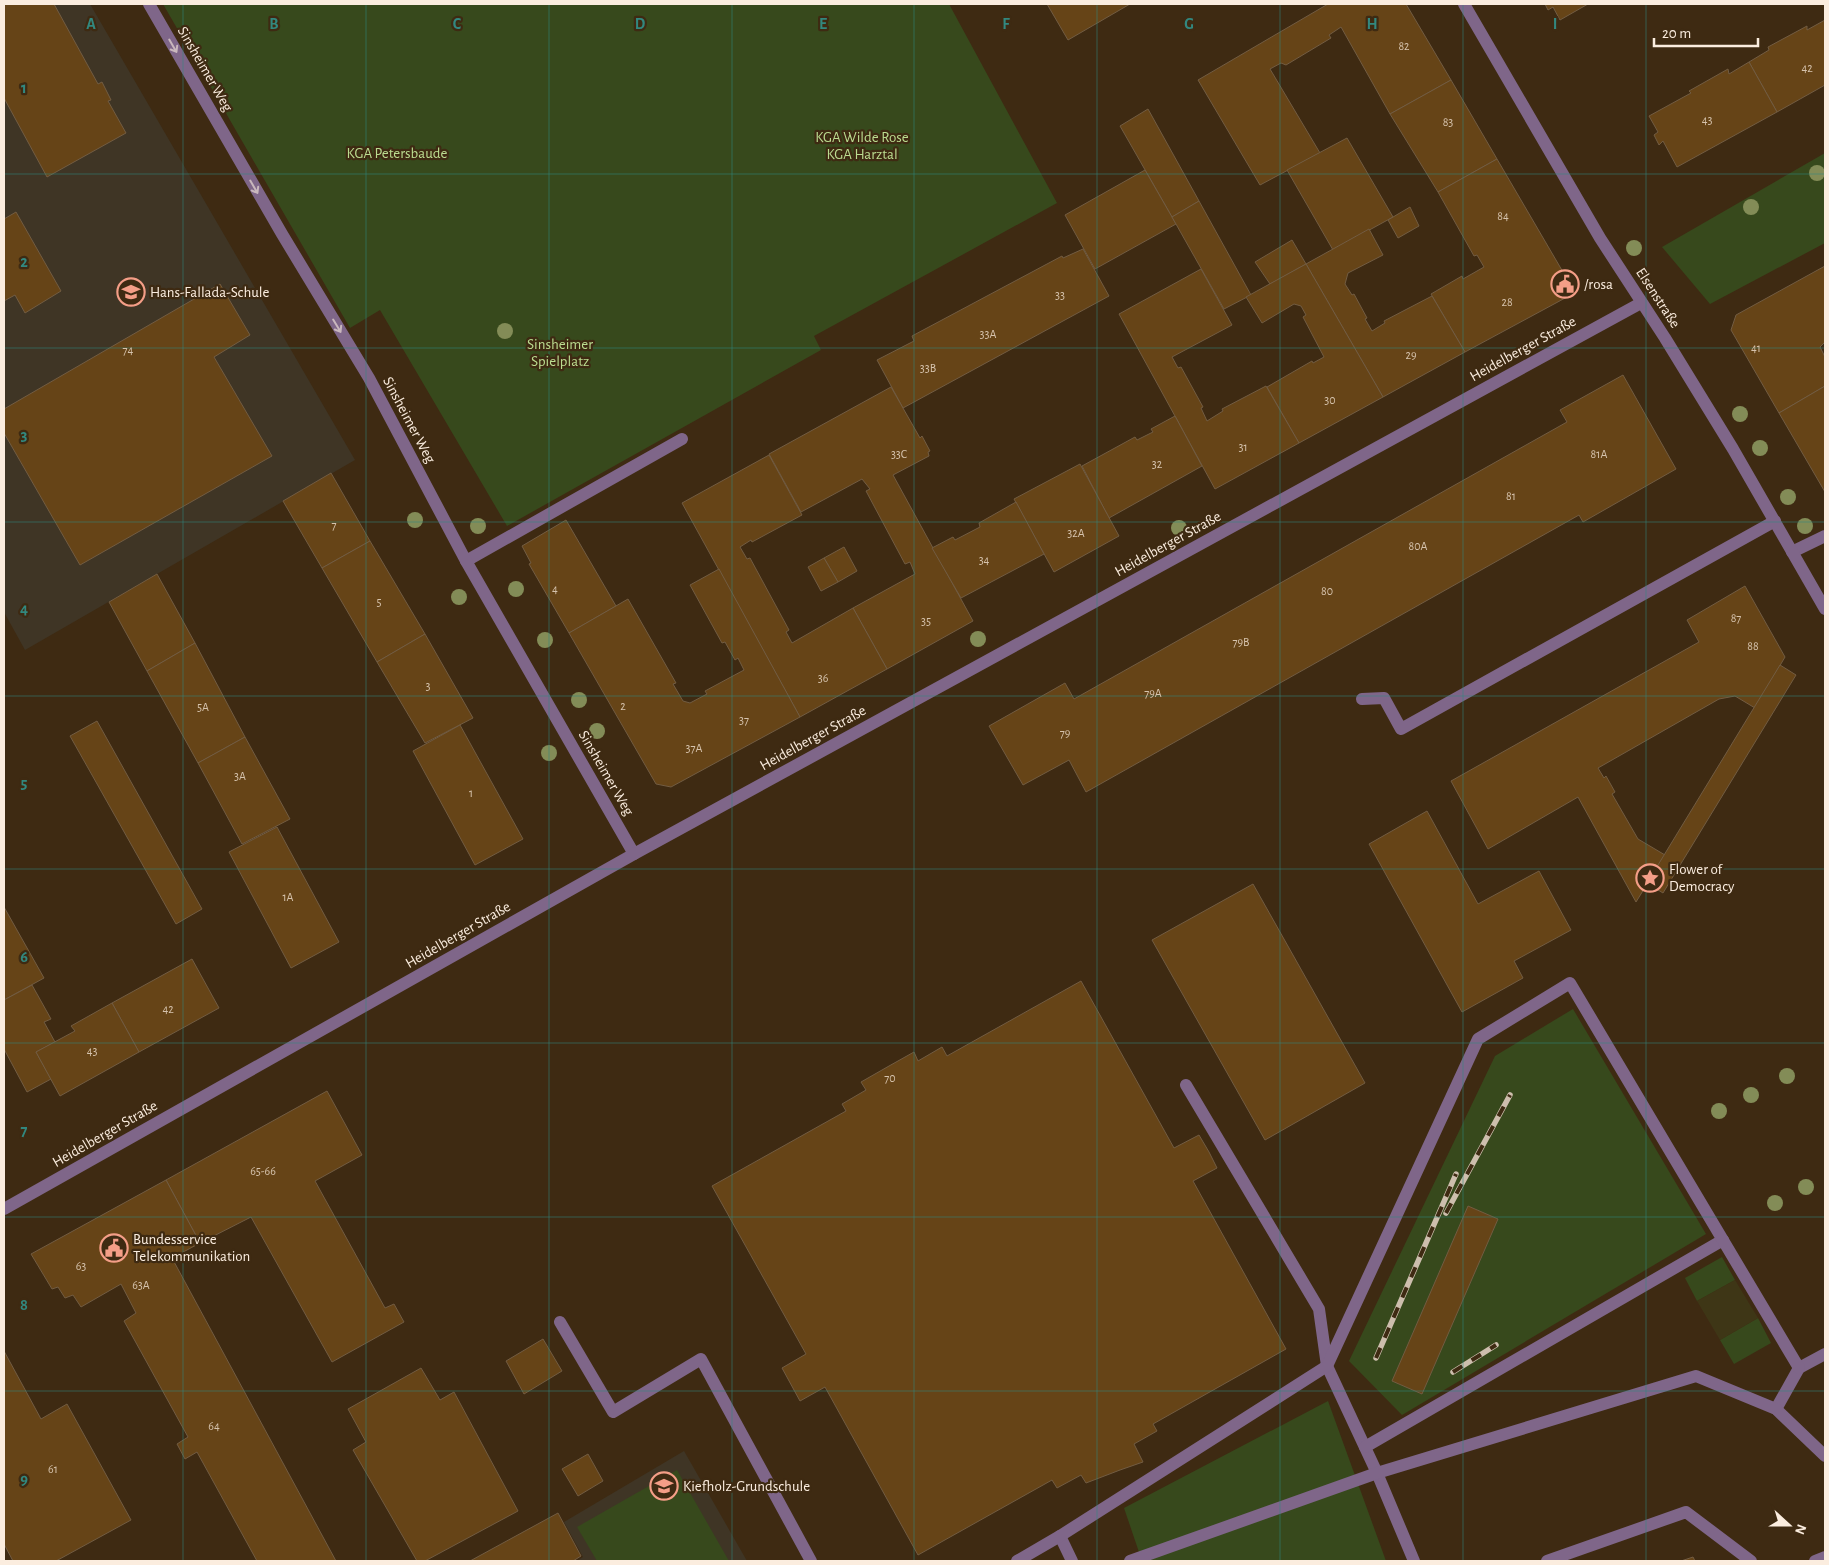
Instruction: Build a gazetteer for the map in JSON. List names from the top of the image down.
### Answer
{
  "streets": {
    "street": ["Sinsheimer Weg", "Elsenstraße", "Heidelberger Straße"]
  },
  "crossings": [
    ["Sinsheimer Weg", "Heidelberger Straße"],
    ["Elsenstraße", "Heidelberger Straße"]
  ],
  "one_way": ["Sinsheimer Weg"],
  "parks": ["KGA Wilde Rose KGA Harztal", "KGA Petersbaude", "Sinsheimer Spielplatz"],
  "places": {
    "public building": ["/rosa", "Bundesservice Telekommunikation"],
    "school or university": ["Hans-Fallada-Schule", "Kiefholz-Grundschule"],
    "place": ["Flower of Democracy"]
  },
  "house_numbers": [
    "82",
    "42",
    "43",
    "83",
    "84",
    "33",
    "28",
    "33A",
    "41",
    "74",
    "29",
    "33B",
    "30",
    "31",
    "33C",
    "81A",
    "32",
    "81",
    "7",
    "32A",
    "80A",
    "34",
    "4",
    "80",
    "5",
    "87",
    "35",
    "79B",
    "88",
    "36",
    "3",
    "79A",
    "2",
    "5A",
    "37",
    "79",
    "37A",
    "3A",
    "1",
    "1A",
    "42",
    "43",
    "70",
    "65-66",
    "63",
    "63A",
    "64",
    "61"
  ],
  "scale_bar": "20 m",
  "north": "right",
  "grid": {
    "columns": [
      "A",
      "B",
      "C",
      "D",
      "E",
      "F",
      "G",
      "H",
      "I"
    ],
    "rows": [
      "1",
      "2",
      "3",
      "4",
      "5",
      "6",
      "7",
      "8",
      "9"
    ]
  }
}
